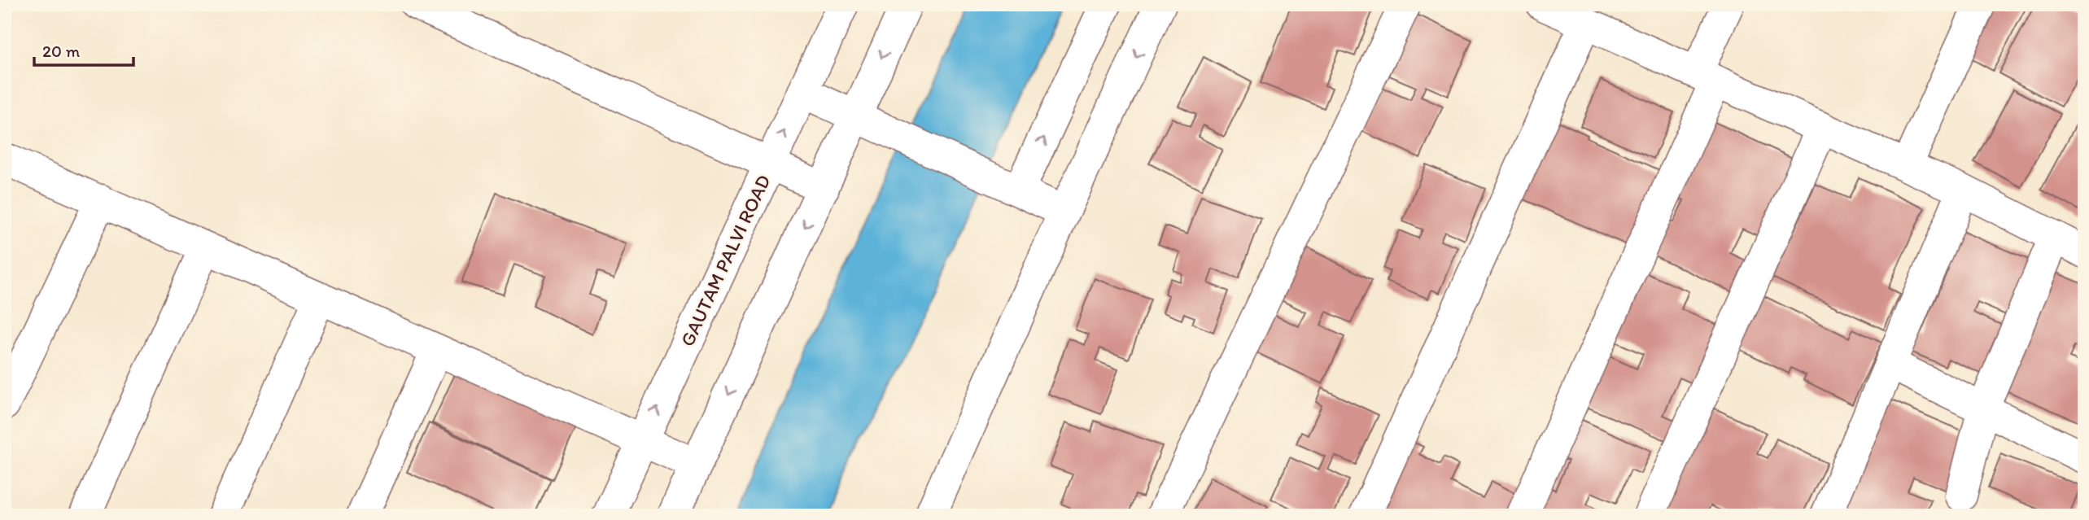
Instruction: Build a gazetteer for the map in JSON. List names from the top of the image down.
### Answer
{
  "streets": {
    "street": ["GAUTAM PALVI ROAD"]
  },
  "scale_bar": "20 m"
}
